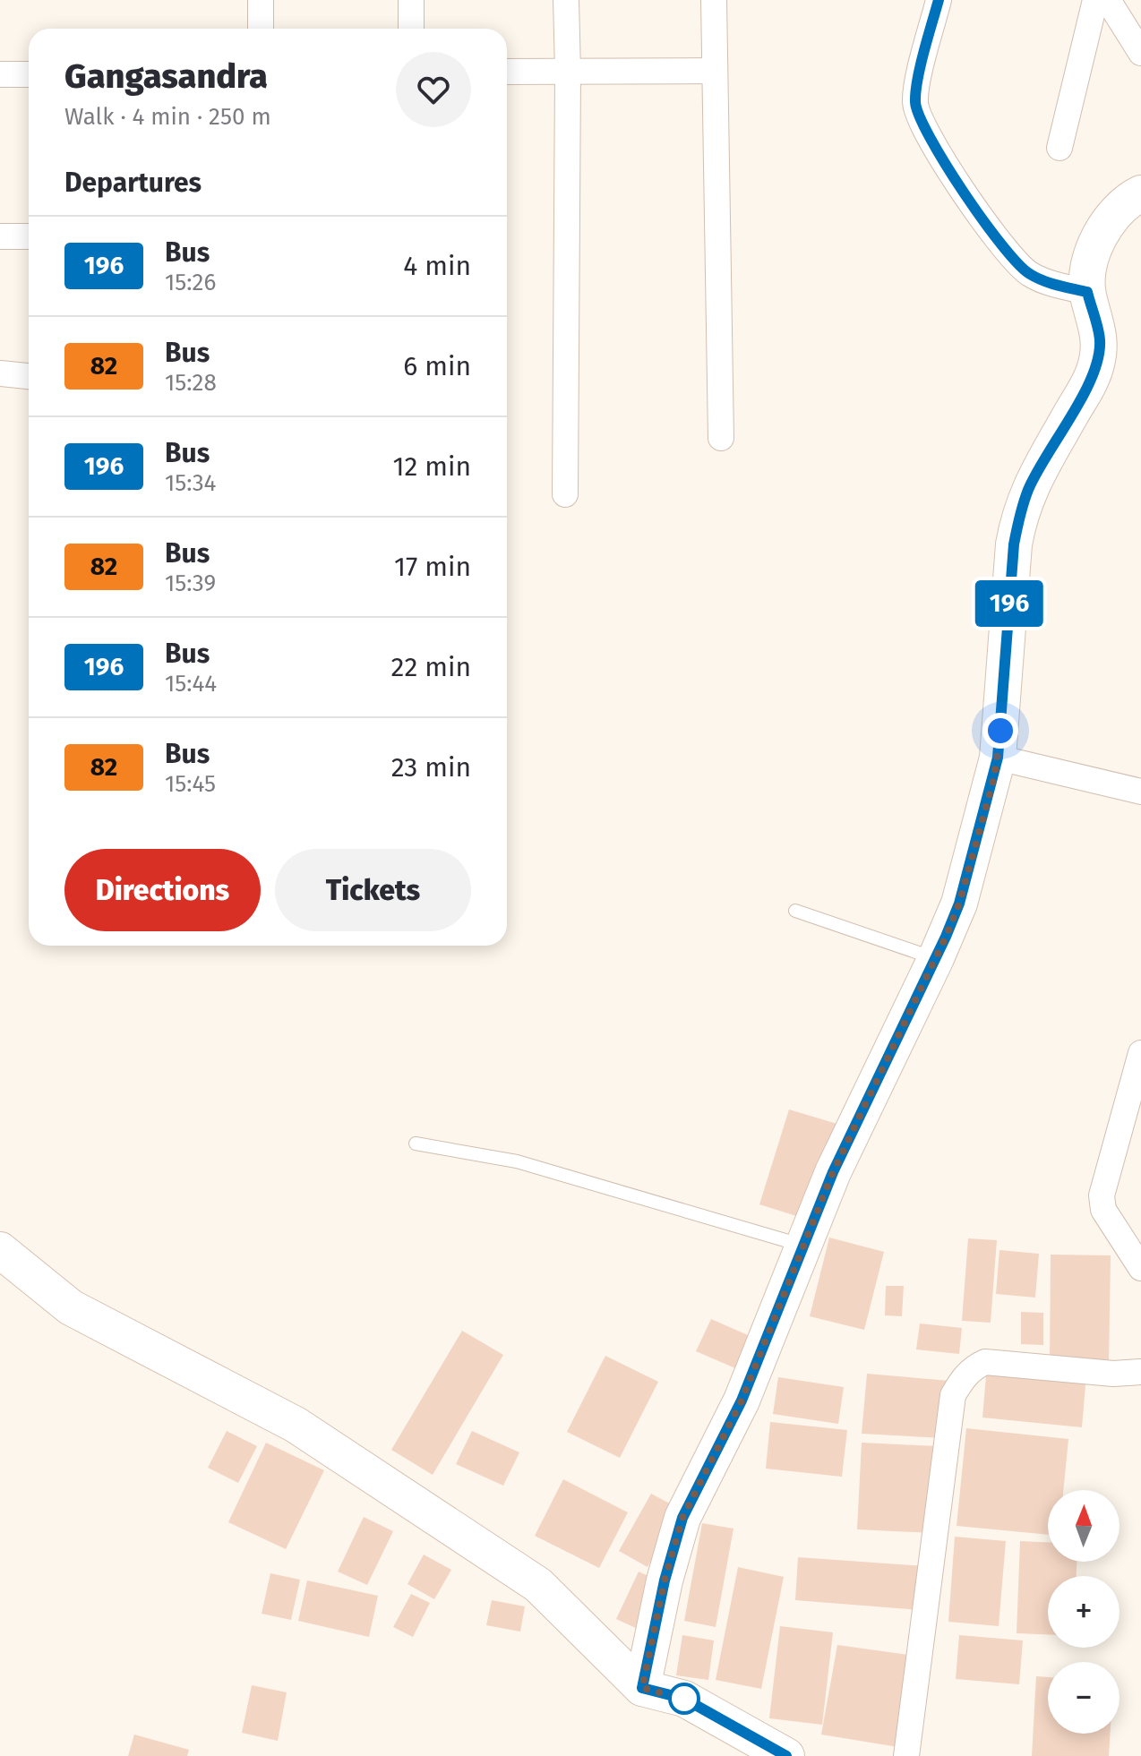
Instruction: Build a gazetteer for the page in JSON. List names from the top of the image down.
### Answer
{
  "lines": ["bus line 196"],
  "north": "top",
  "page": {
    "on_map": "196",
    "heading": [
      ["Gangasandra", "Walk · 4 min · 250 m"],
      "Departures"
    ],
    "list": [
      {
        "mark": "196",
        "name": "Bus",
        "note": "15:26",
        "value": "4 min"
      },
      {
        "mark": "82",
        "name": "Bus",
        "note": "15:28",
        "value": "6 min"
      },
      {
        "mark": "196",
        "name": "Bus",
        "note": "15:34",
        "value": "12 min"
      },
      {
        "mark": "82",
        "name": "Bus",
        "note": "15:39",
        "value": "17 min"
      },
      {
        "mark": "196",
        "name": "Bus",
        "note": "15:44",
        "value": "22 min"
      },
      {
        "mark": "82",
        "name": "Bus",
        "note": "15:45",
        "value": "23 min"
      }
    ],
    "buttons": ["Directions", "Tickets"],
    "map_buttons": ["+", "−"]
  }
}
